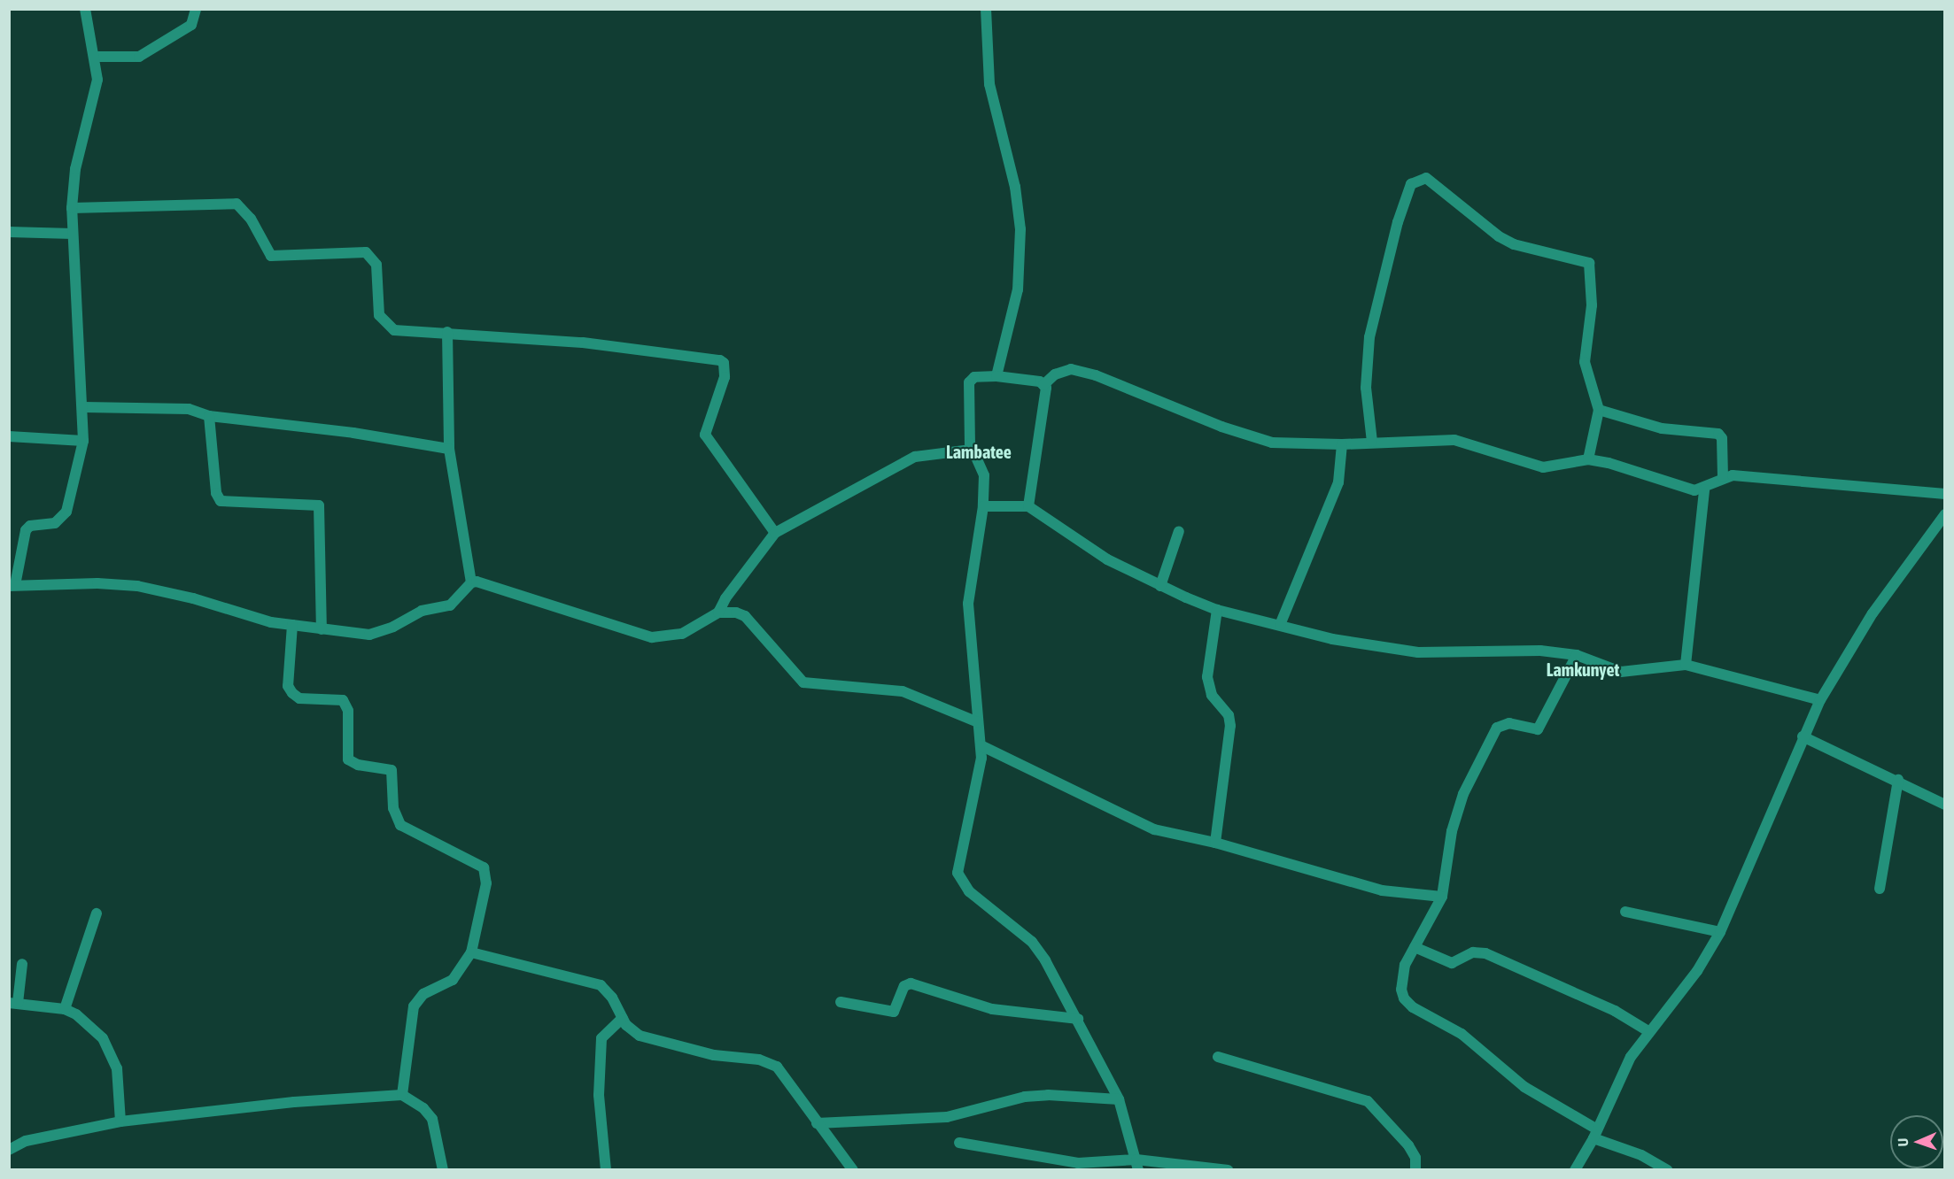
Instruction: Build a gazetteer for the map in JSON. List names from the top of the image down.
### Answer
{
  "districts": ["Lambatee", "Lamkunyet"],
  "north": "left"
}
